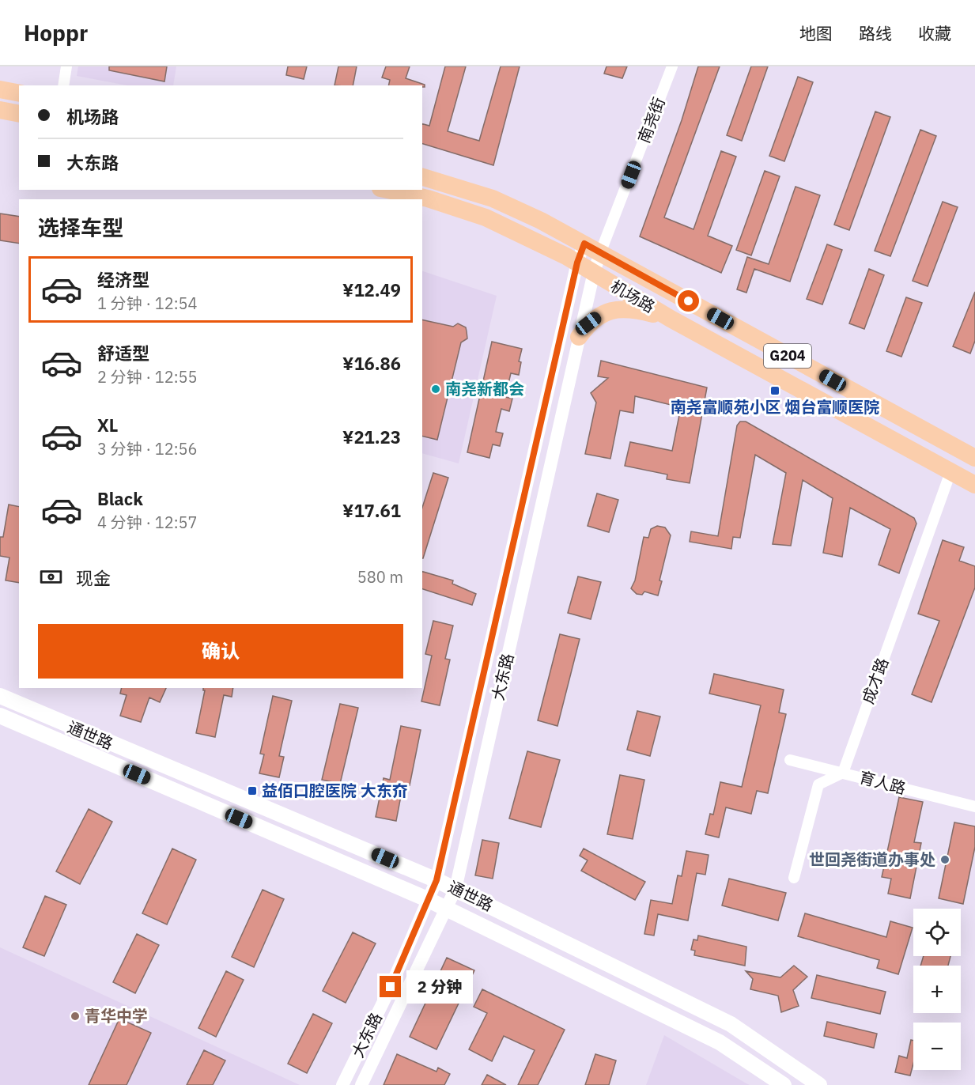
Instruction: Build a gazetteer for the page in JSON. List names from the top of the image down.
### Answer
{
  "streets": {
    "highway": ["机场路", "G204"],
    "main road": ["通世路"],
    "street": [
      "南尧街",
      "大东路",
      "成才路",
      "育人路"
    ]
  },
  "crossings": [
    ["南尧街", "机场路"],
    ["南尧街", "大东路"],
    ["机场路", "大东路"],
    ["机场路", "成才路"],
    ["大东路", "通世路"],
    ["成才路", "育人路"]
  ],
  "places": {
    "other": ["南尧新都会", "世回尧街道办事处", "青华中学"],
    "transit": ["南尧富顺苑小区 烟台富顺医院", "益佰口腔医院 大东夼"]
  },
  "page": {
    "header": "Hoppr",
    "nav": ["地图", "路线", "收藏"],
    "banner": ["机场路", "大东路"],
    "heading": "选择车型",
    "list": [
      {
        "name": "经济型",
        "note": "1 分钟 · 12:54",
        "value": "¥12.49"
      },
      {
        "name": "舒适型",
        "note": "2 分钟 · 12:55",
        "value": "¥16.86"
      },
      {
        "name": "XL",
        "note": "3 分钟 · 12:56",
        "value": "¥21.23"
      },
      {
        "name": "Black",
        "note": "4 分钟 · 12:57",
        "value": "¥17.61"
      }
    ],
    "pay": ["现金", "580 m"],
    "buttons": "确认",
    "map_buttons": ["+", "−"],
    "bubble": "2 分钟"
  }
}
